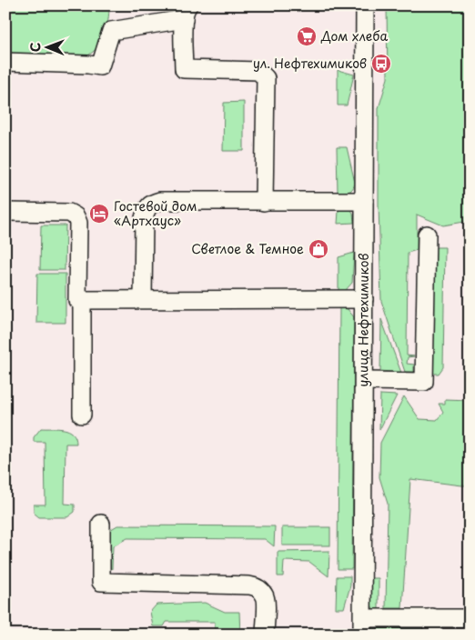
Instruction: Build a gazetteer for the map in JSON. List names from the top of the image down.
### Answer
{
  "streets": {
    "street": ["улица Нефтехимиков"]
  },
  "places": {
    "supermarket": ["Дом хлеба"],
    "bus stop": ["ул. Нефтехимиков"],
    "hotel": ["Гостевой дом «Артхаус»"],
    "shop": ["Светлое & Темное"]
  },
  "north": "left"
}
